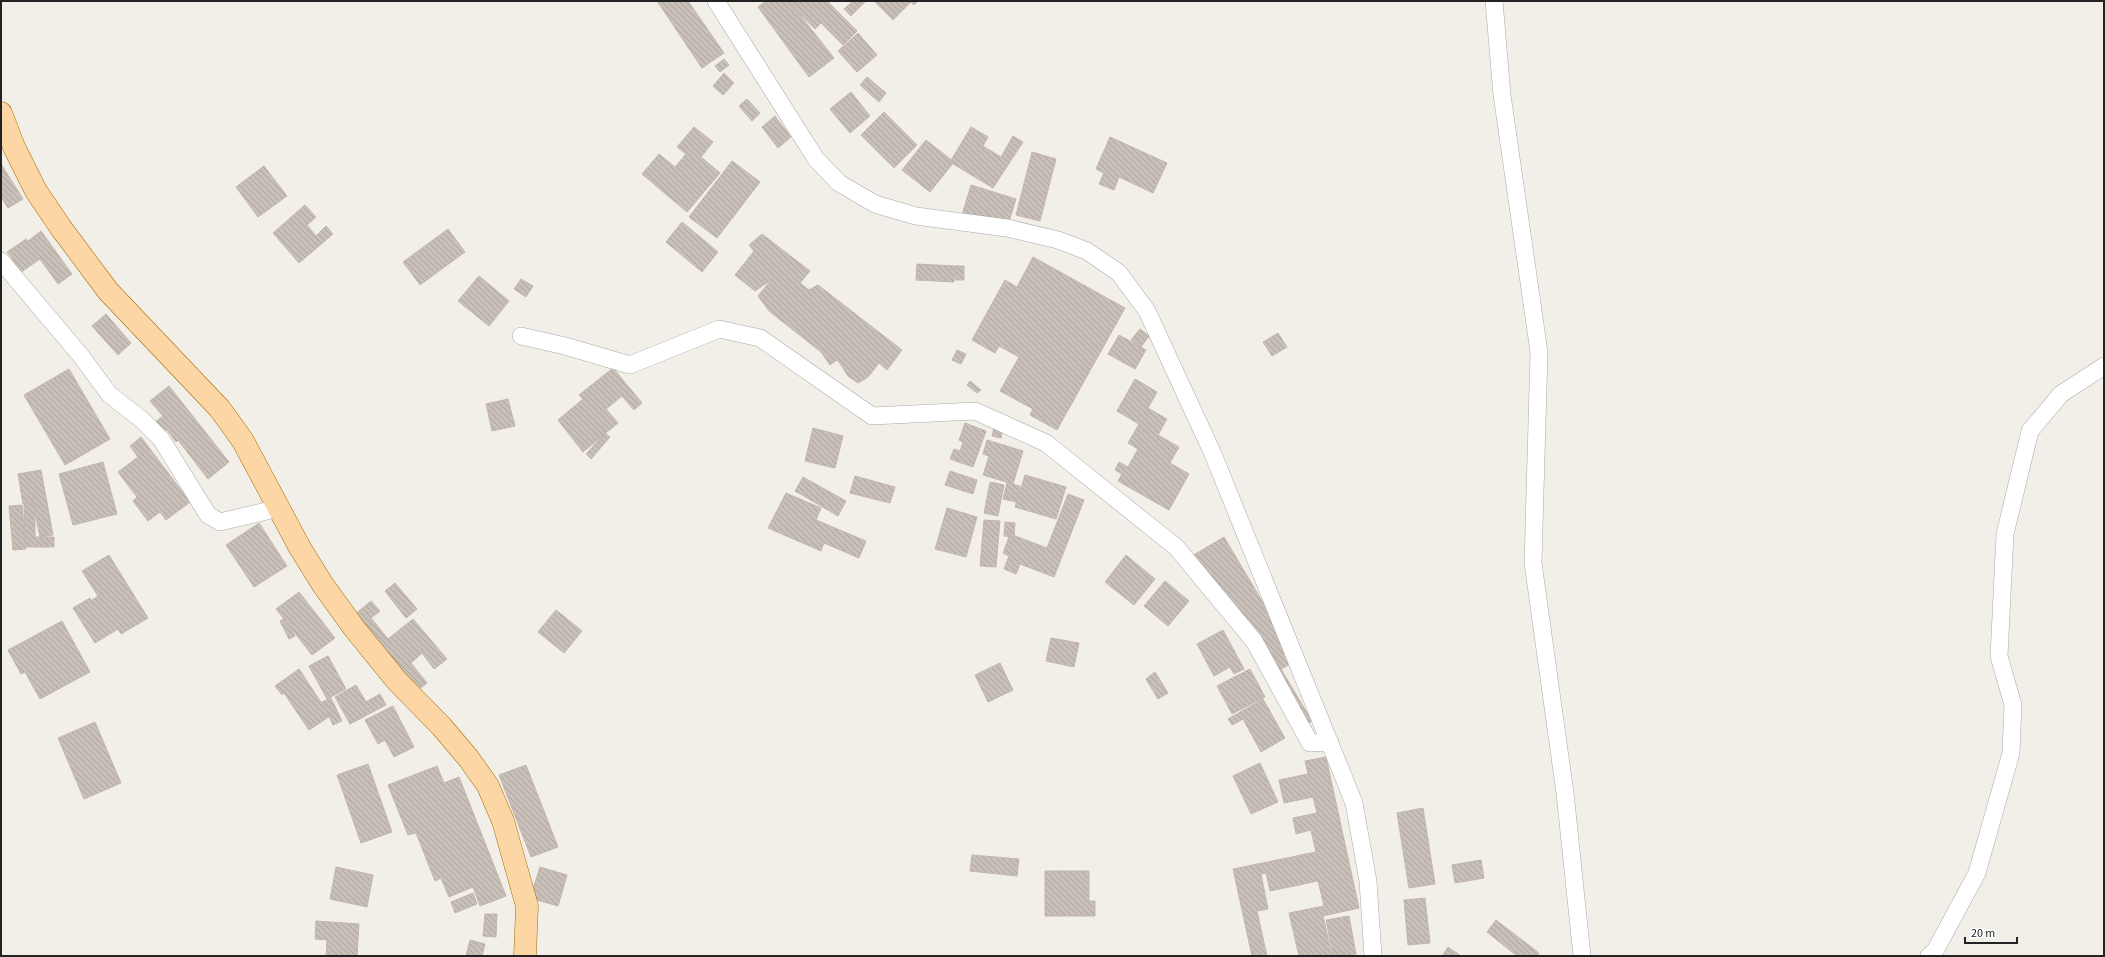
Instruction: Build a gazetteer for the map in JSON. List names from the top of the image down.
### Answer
{
  "scale_bar": "20 m"
}
